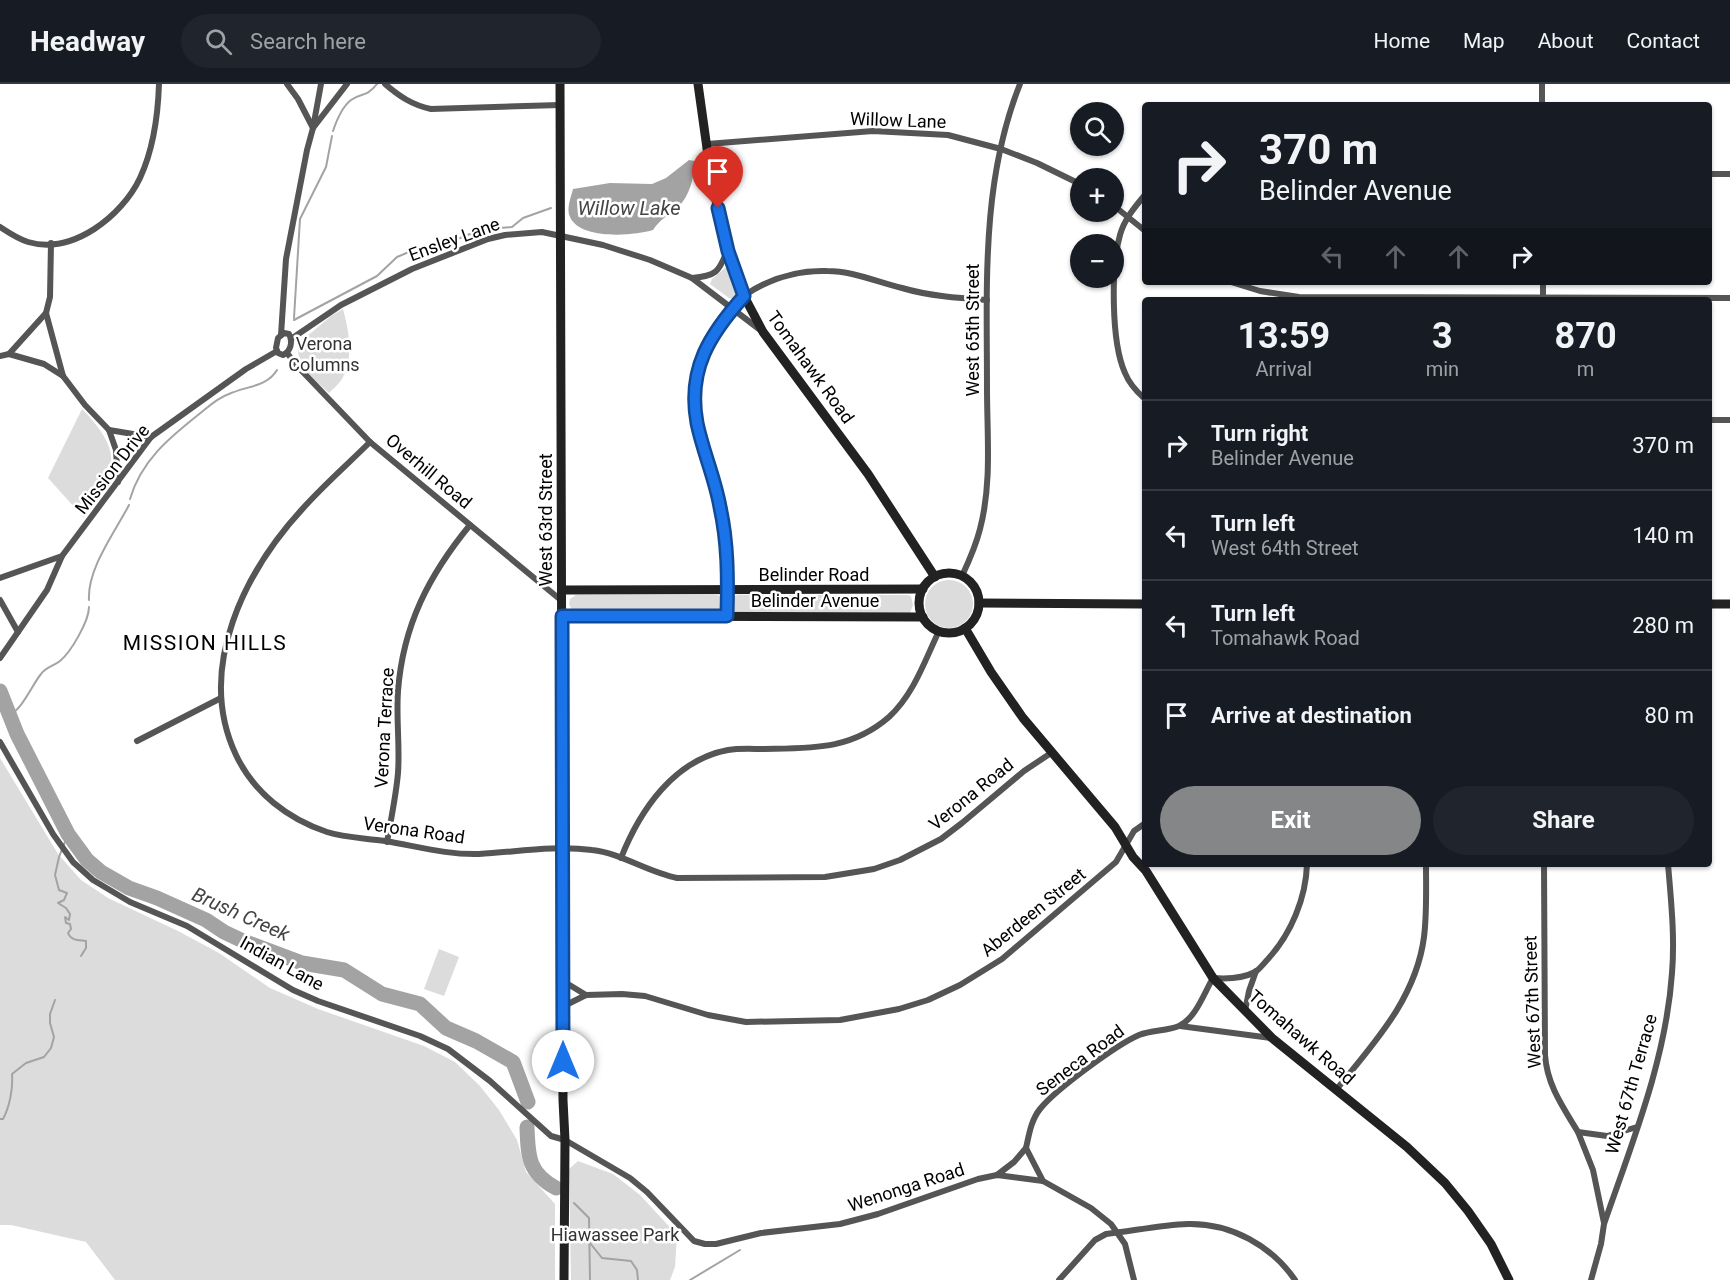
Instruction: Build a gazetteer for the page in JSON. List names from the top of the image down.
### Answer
{
  "streets": {
    "street": [
      "Willow Lane",
      "Ensley Lane",
      "West 65th Street",
      "Tomahawk Road",
      "Mission Drive",
      "Overhill Road",
      "West 63rd Street",
      "Belinder Road",
      "Belinder Avenue",
      "Verona Terrace",
      "Verona Road",
      "Aberdeen Street",
      "Indian Lane",
      "West 67th Street",
      "Seneca Road",
      "West 67th Terrace",
      "Wenonga Road"
    ]
  },
  "crossings": [
    ["Willow Lane", "West 65th Street"],
    ["Willow Lane", "Tomahawk Road"],
    ["Ensley Lane", "Tomahawk Road"],
    ["Ensley Lane", "Mission Drive"],
    ["Ensley Lane", "Overhill Road"],
    ["Ensley Lane", "West 63rd Street"],
    ["West 65th Street", "Tomahawk Road"],
    ["West 65th Street", "Belinder Road"],
    ["West 65th Street", "Belinder Avenue"],
    ["Tomahawk Road", "Belinder Road"],
    ["Tomahawk Road", "Belinder Avenue"],
    ["Tomahawk Road", "Verona Road"],
    ["Tomahawk Road", "Aberdeen Street"],
    ["Tomahawk Road", "Seneca Road"],
    ["Mission Drive", "Overhill Road"],
    ["Overhill Road", "West 63rd Street"],
    ["Overhill Road", "Verona Terrace"],
    ["Overhill Road", "Verona Road"],
    ["West 63rd Street", "Belinder Road"],
    ["West 63rd Street", "Belinder Avenue"],
    ["West 63rd Street", "Verona Road"],
    ["West 63rd Street", "Aberdeen Street"],
    ["West 63rd Street", "Indian Lane"],
    ["West 63rd Street", "Wenonga Road"],
    ["Belinder Road", "Belinder Avenue"],
    ["Verona Terrace", "Verona Road"],
    ["Indian Lane", "Wenonga Road"],
    ["West 67th Street", "West 67th Terrace"]
  ],
  "districts": ["MISSION HILLS"],
  "water": ["Willow Lake", "Brush Creek"],
  "parks": ["Verona Columns", "Hiawassee Park"],
  "page": {
    "header": "Headway",
    "search": "Search here",
    "nav": [
      "Home",
      "Map",
      "About",
      "Contact"
    ],
    "map_buttons": ["+", "−"],
    "turn": ["370 m", "Belinder Avenue"],
    "eta": [
      "13:59",
      "Arrival",
      "3",
      "min",
      "870",
      "m"
    ],
    "list": [
      {
        "name": "Turn right",
        "note": "Belinder Avenue",
        "value": "370 m"
      },
      {
        "name": "Turn left",
        "note": "West 64th Street",
        "value": "140 m"
      },
      {
        "name": "Turn left",
        "note": "Tomahawk Road",
        "value": "280 m"
      },
      {
        "name": "Arrive at destination",
        "value": "80 m"
      }
    ],
    "buttons": ["Exit", "Share"]
  }
}
